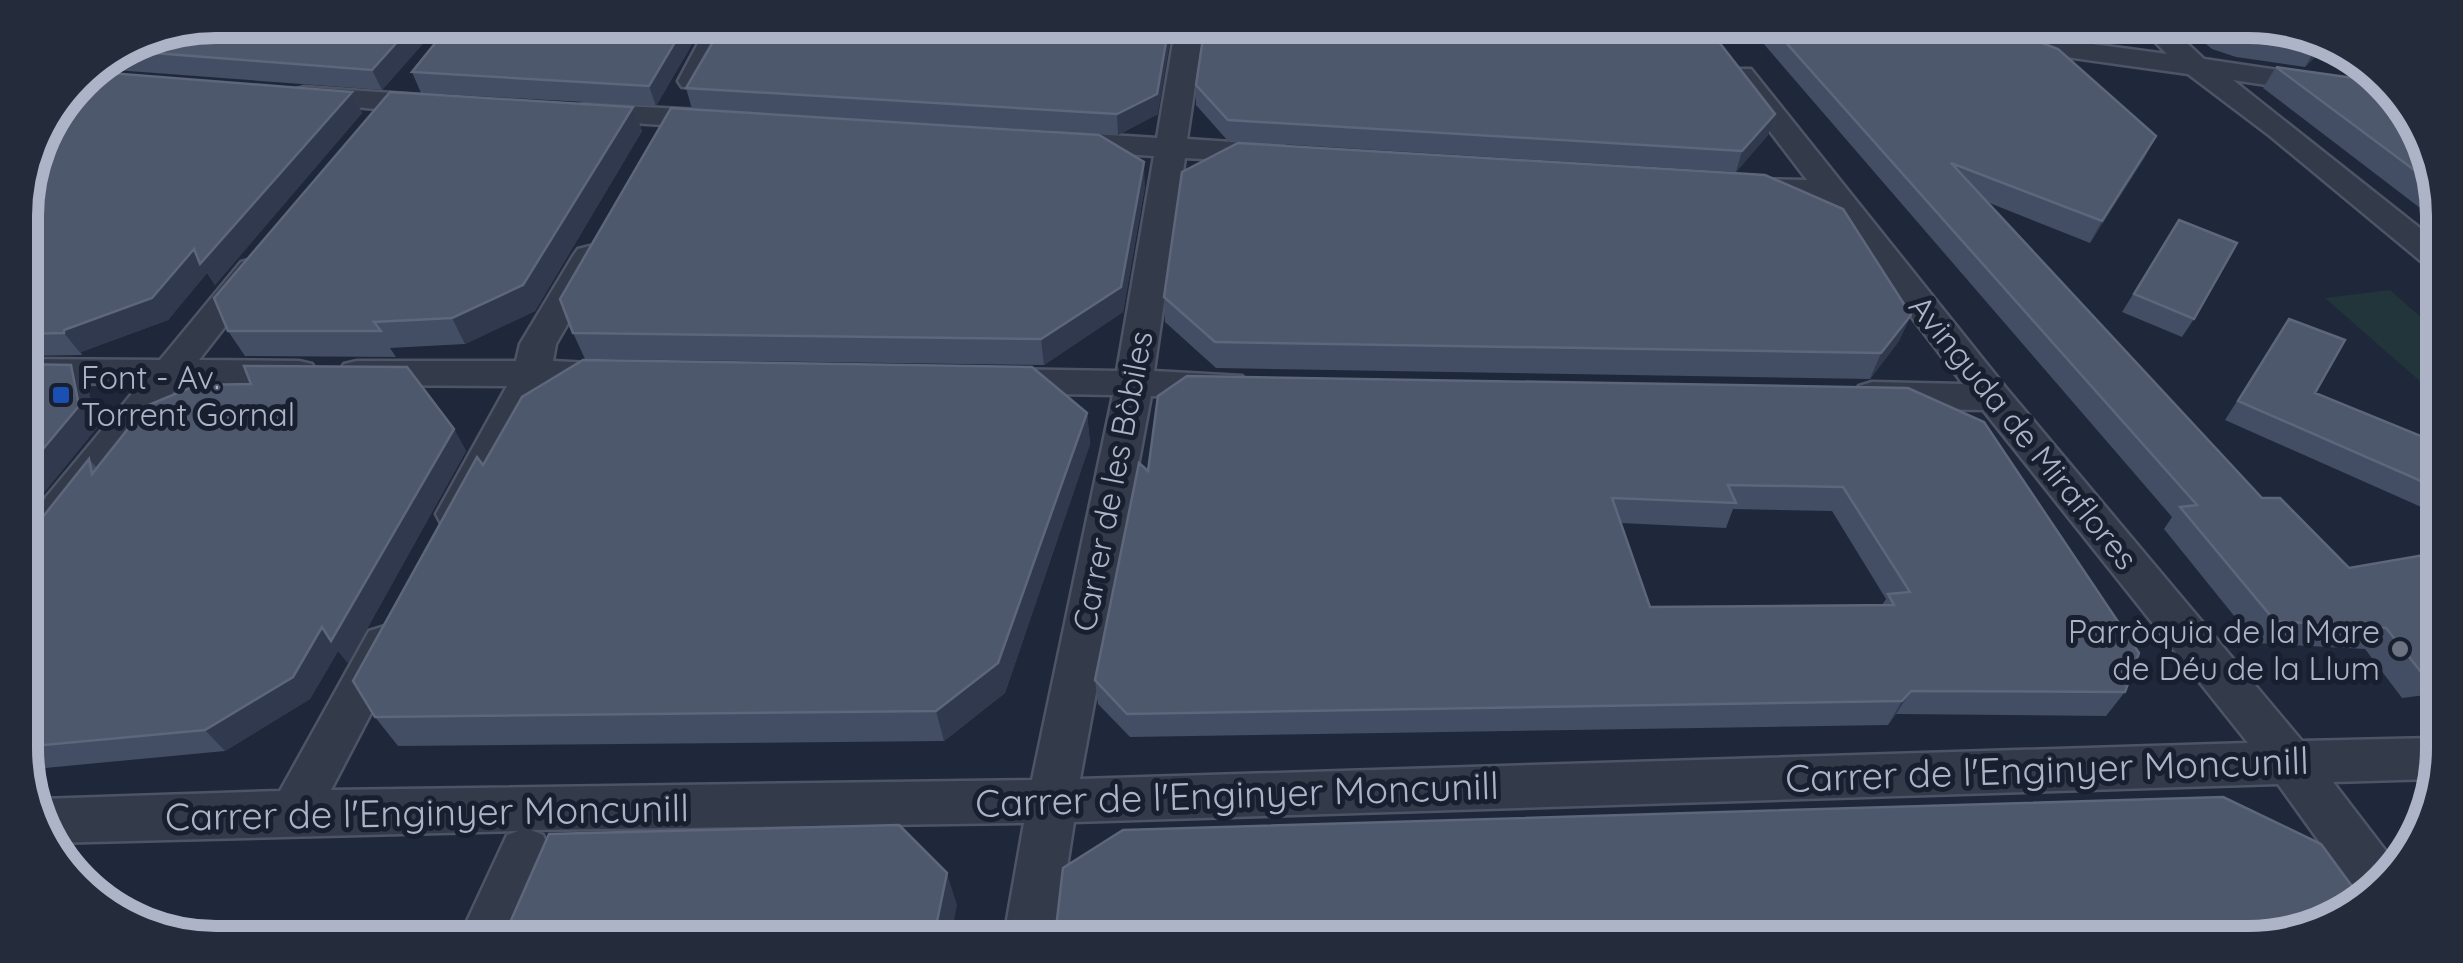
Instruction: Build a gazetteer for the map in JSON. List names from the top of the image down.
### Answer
{
  "streets": {
    "street": ["Avinguda de Miraflores", "Carrer de les Bòbiles", "Carrer de l'Enginyer Moncunill"]
  },
  "crossings": [
    ["Avinguda de Miraflores", "Carrer de l'Enginyer Moncunill"],
    ["Carrer de les Bòbiles", "Carrer de l'Enginyer Moncunill"]
  ],
  "places": {
    "transit": ["Font - Av. Torrent Gornal"],
    "other": ["Parròquia de la Mare de Déu de la Llum"]
  }
}
